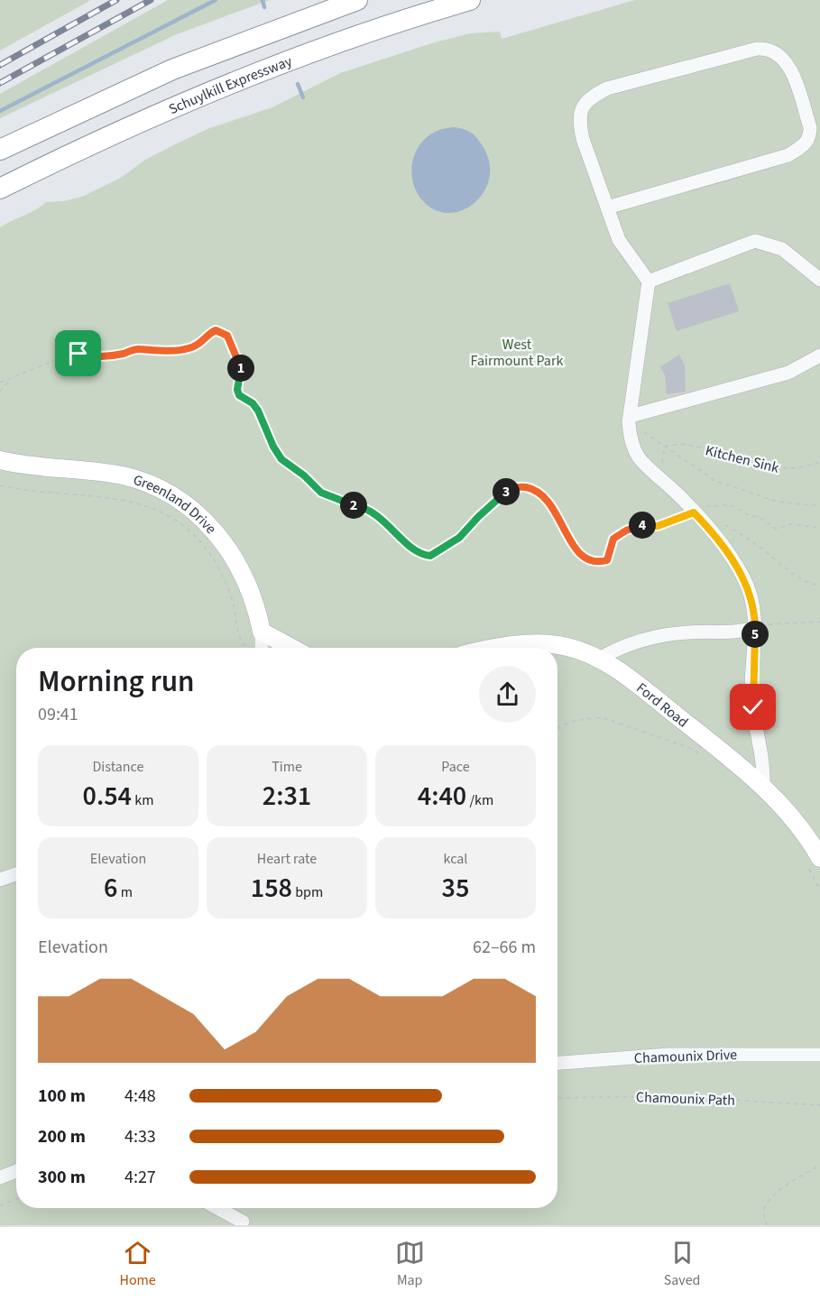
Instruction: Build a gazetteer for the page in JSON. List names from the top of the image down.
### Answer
{
  "streets": {
    "highway": ["Schuylkill Expressway"],
    "main road": ["Greenland Drive", "Ford Road"],
    "street": ["Chamounix Drive"],
    "path": ["Kitchen Sink", "Chamounix Path"]
  },
  "parks": ["West Fairmount Park"],
  "page": {
    "pins": [
      "1",
      "3",
      "2",
      "4",
      "5"
    ],
    "heading": ["Morning run", "09:41"],
    "stats": [
      ["Distance", "0.54 km"],
      ["Time", "2:31"],
      ["Pace", "4:40 /km"],
      ["Elevation", "6 m"],
      ["Heart rate", "158 bpm"],
      ["kcal", "35"]
    ],
    "chart": ["Elevation", "62–66 m"],
    "list": [
      {
        "name": "100 m",
        "note": "4:48"
      },
      {
        "name": "200 m",
        "note": "4:33"
      },
      {
        "name": "300 m",
        "note": "4:27"
      }
    ],
    "tabs": ["Home", "Map", "Saved"]
  }
}
